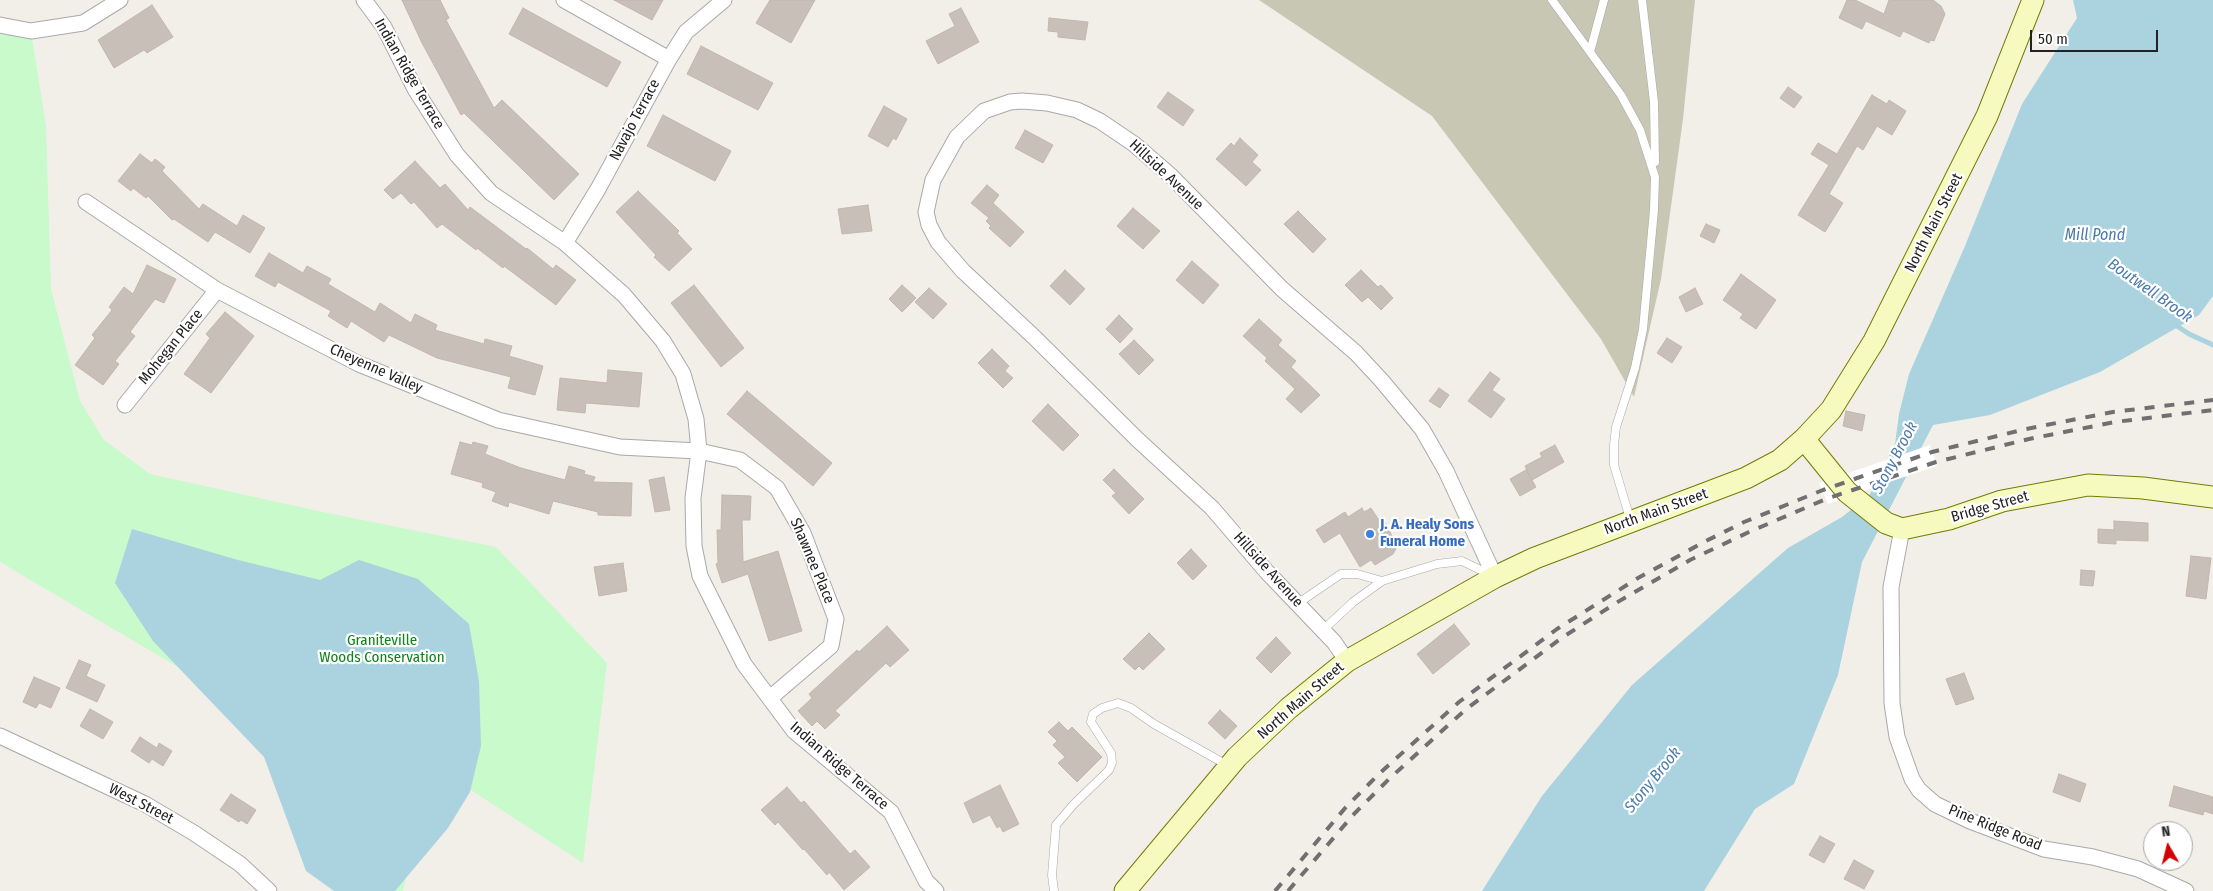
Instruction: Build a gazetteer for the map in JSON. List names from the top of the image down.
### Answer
{
  "streets": {
    "main road": ["North Main Street", "Bridge Street"],
    "street": [
      "Indian Ridge Terrace",
      "Navajo Terrace",
      "Hillside Avenue",
      "Mohegan Place",
      "Cheyenne Valley",
      "Shawnee Place",
      "West Street",
      "Pine Ridge Road"
    ]
  },
  "crossings": [
    ["Indian Ridge Terrace", "Navajo Terrace"],
    ["Indian Ridge Terrace", "Cheyenne Valley"],
    ["Indian Ridge Terrace", "Shawnee Place"],
    ["Hillside Avenue", "North Main Street"],
    ["Mohegan Place", "Cheyenne Valley"],
    ["Cheyenne Valley", "Shawnee Place"],
    ["Bridge Street", "Pine Ridge Road"]
  ],
  "water": ["Mill Pond", "Boutwell Brook", "Stony Brook"],
  "parks": ["Graniteville Woods Conservation"],
  "places": ["J. A. Healy Sons Funeral Home"],
  "scale_bar": "50 m",
  "north": "top"
}
